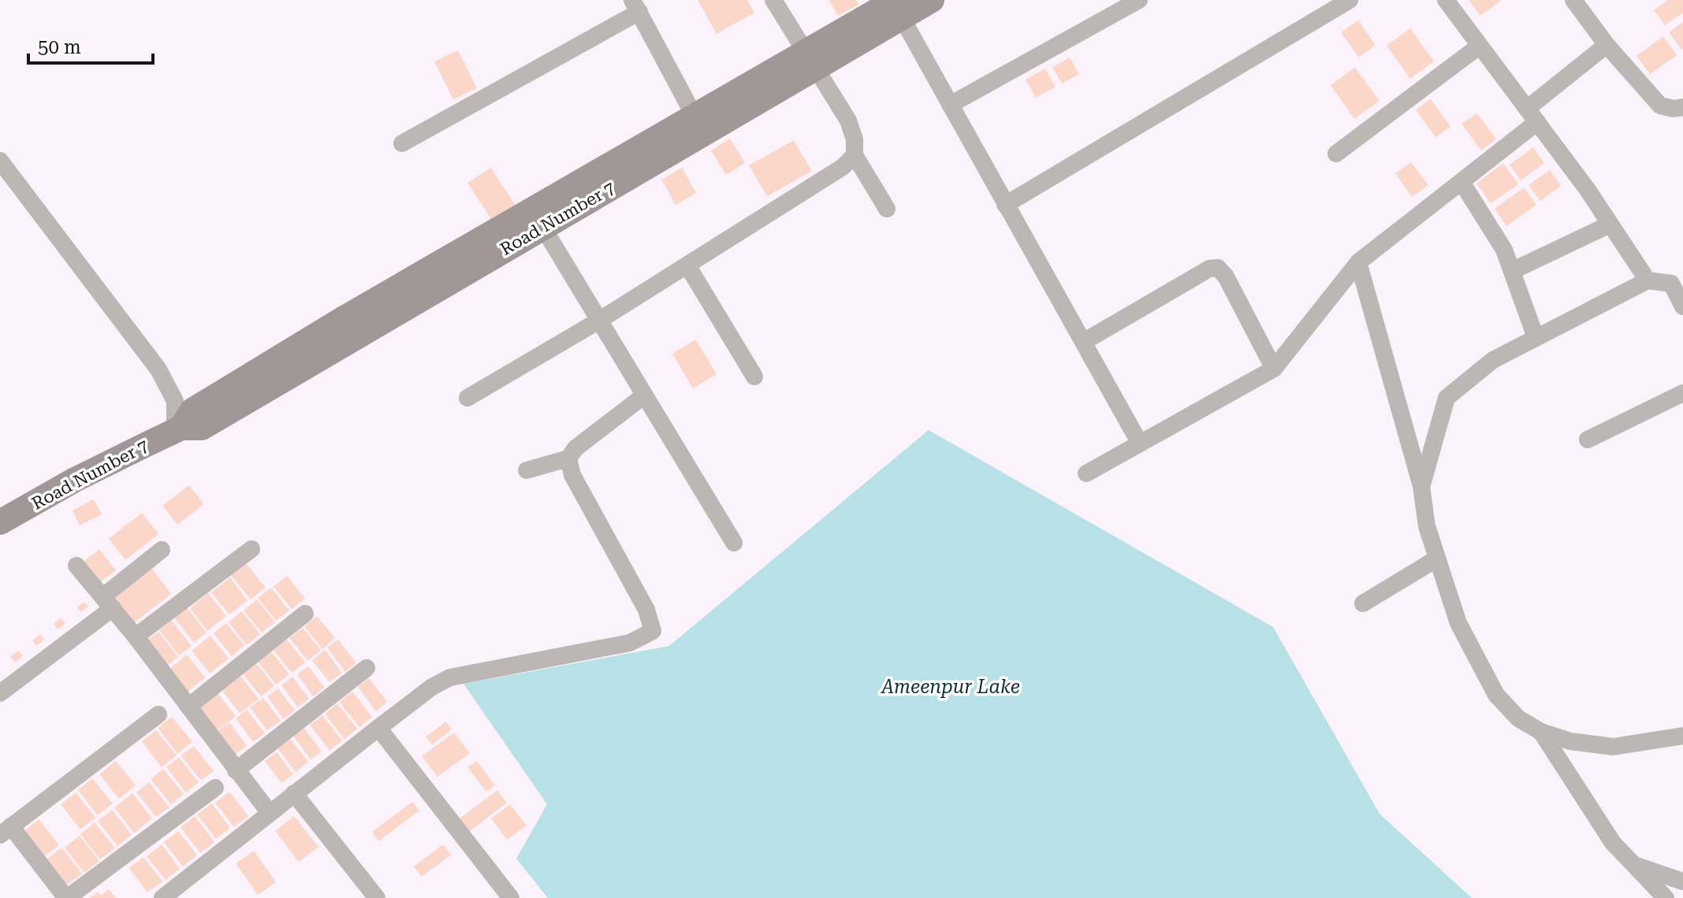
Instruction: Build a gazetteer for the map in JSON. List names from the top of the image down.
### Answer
{
  "streets": {
    "street": ["Road Number 7"]
  },
  "water": ["Ameenpur Lake"],
  "scale_bar": "50 m"
}
